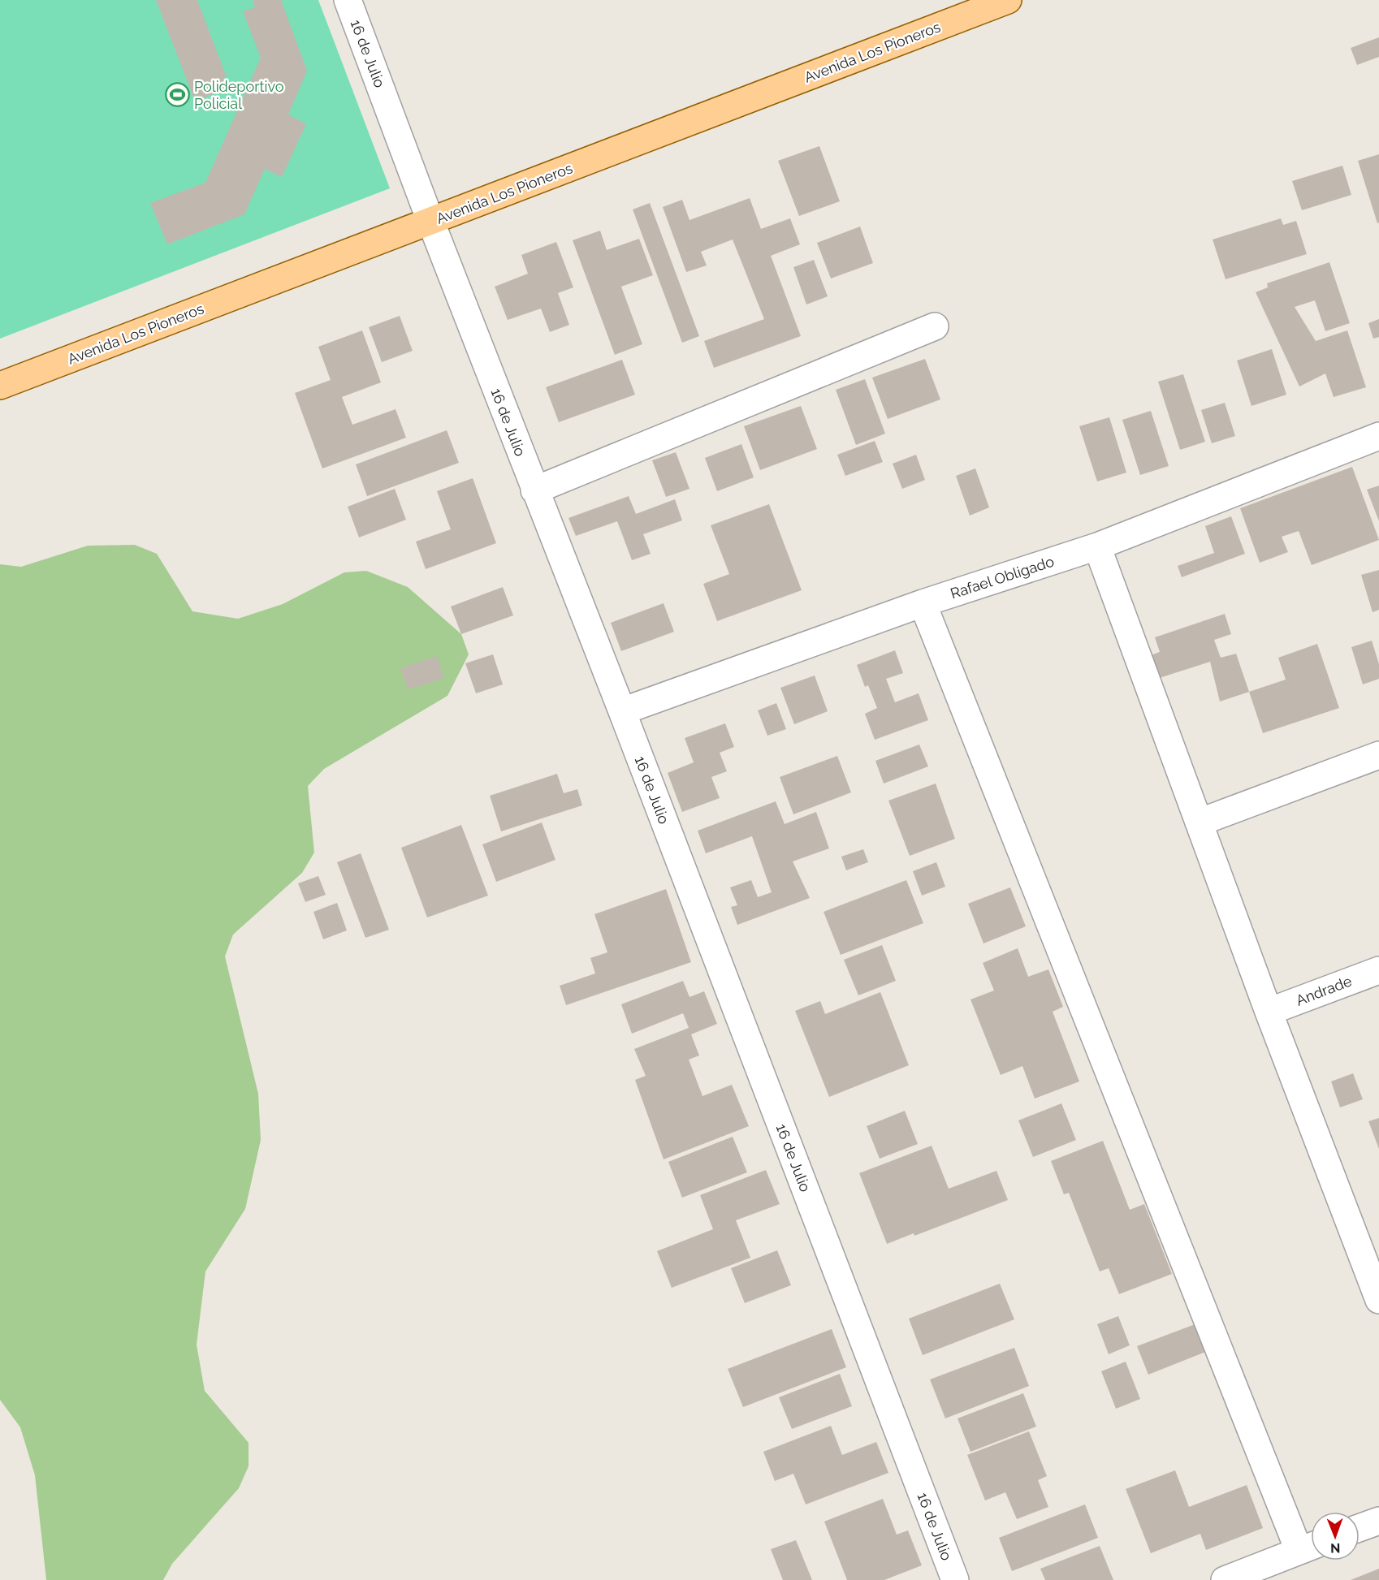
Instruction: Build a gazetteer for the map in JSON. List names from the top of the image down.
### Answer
{
  "streets": {
    "main road": ["Avenida Los Pioneros"],
    "street": ["16 de Julio", "Rafael Obligado", "Andrade"]
  },
  "crossings": [
    ["Avenida Los Pioneros", "16 de Julio"],
    ["16 de Julio", "Rafael Obligado"]
  ],
  "places": {
    "sports": ["Polideportivo Policial"]
  },
  "north": "bottom"
}
